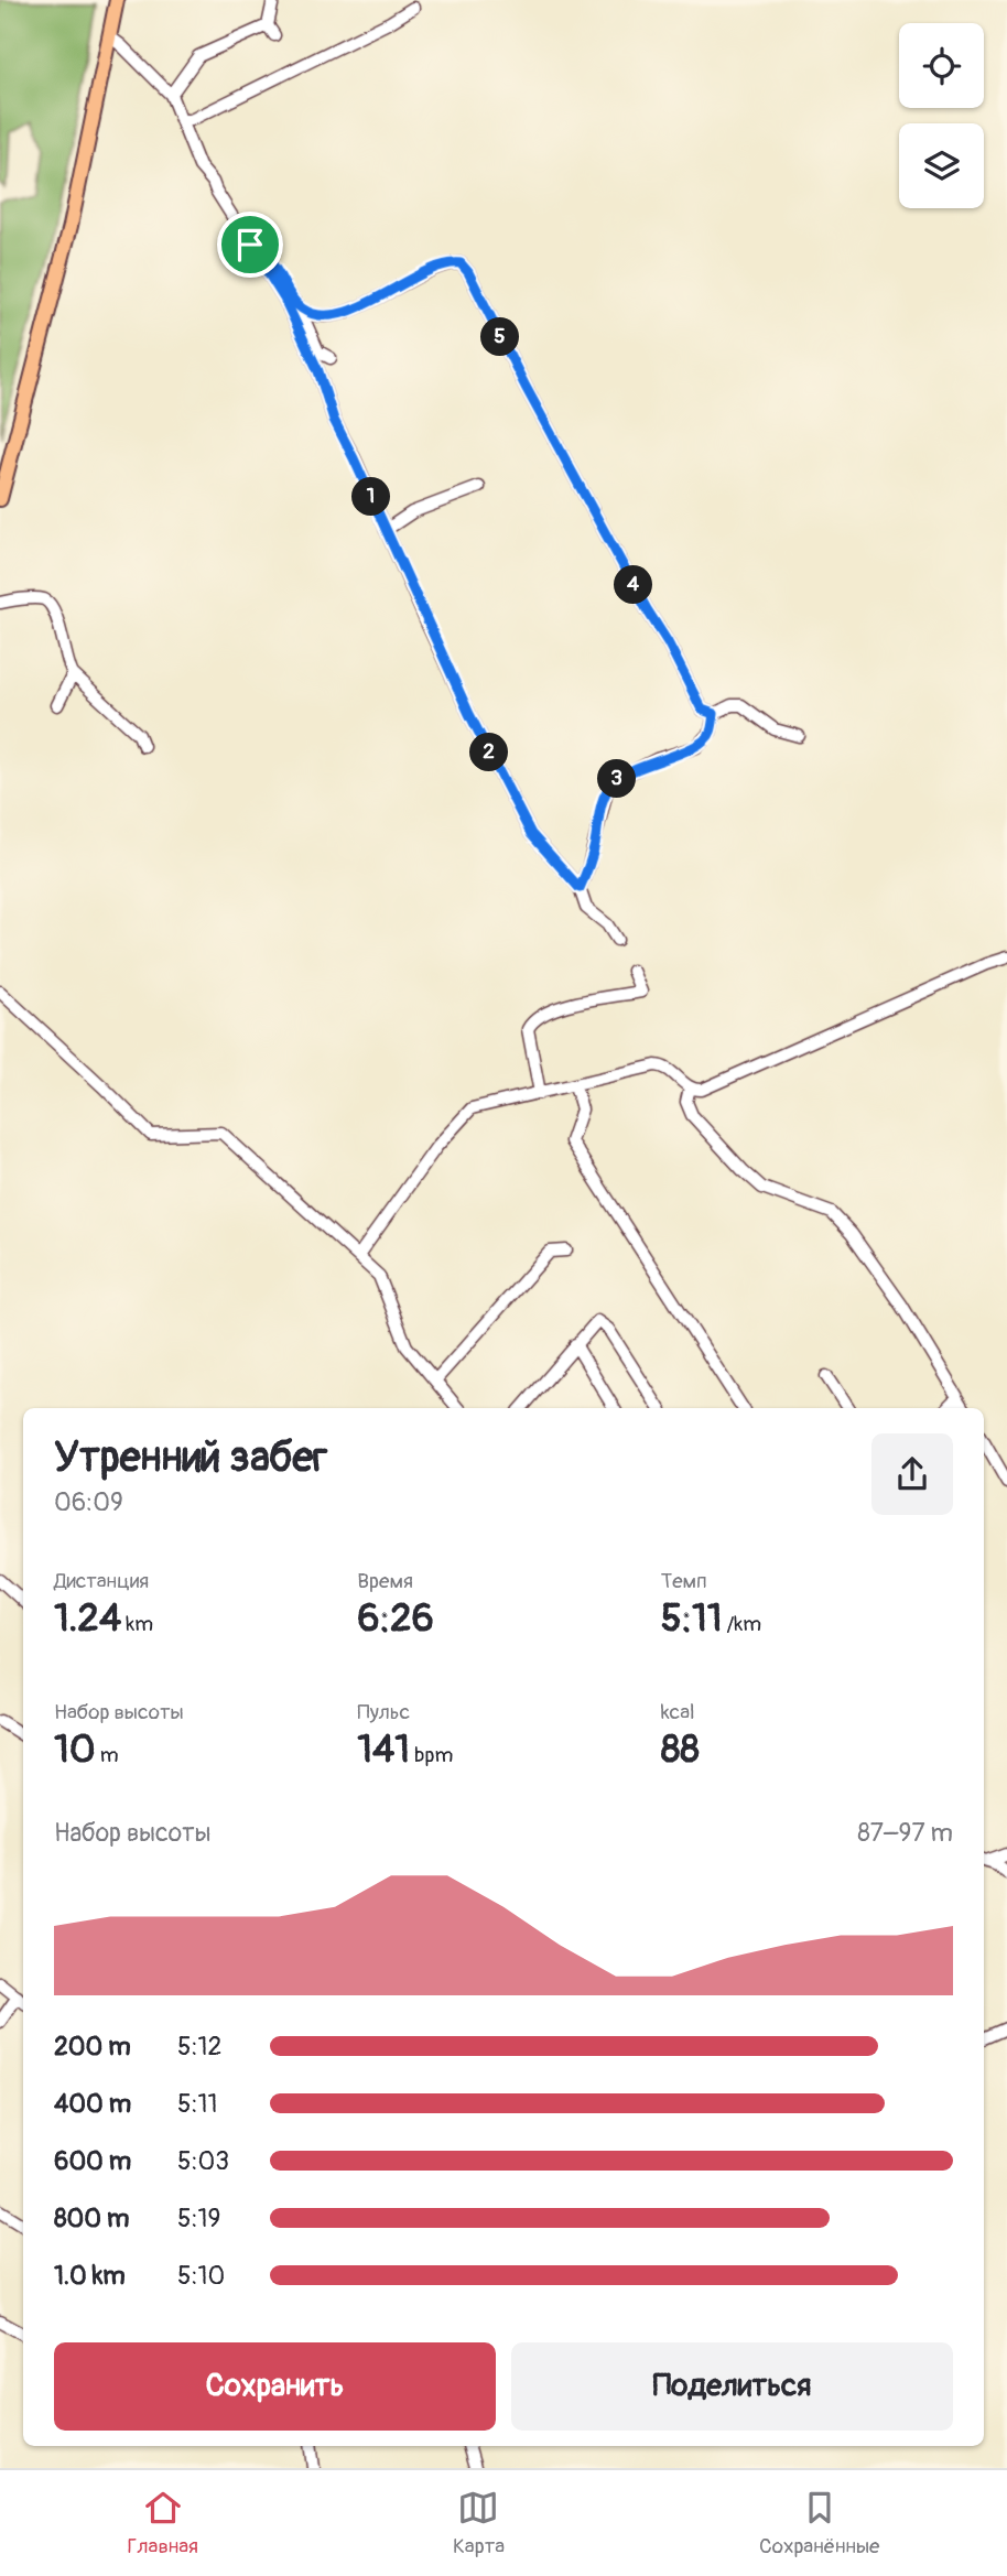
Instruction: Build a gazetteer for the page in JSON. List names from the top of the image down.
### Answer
{
  "page": {
    "pins": [
      "5",
      "1",
      "4",
      "2",
      "3"
    ],
    "heading": ["Утренний забег", "06:09"],
    "stats": [
      ["Дистанция", "1.24 km"],
      ["Время", "6:26"],
      ["Темп", "5:11 /km"],
      ["Набор высоты", "10 m"],
      ["Пульс", "141 bpm"],
      ["kcal", "88"]
    ],
    "chart": ["Набор высоты", "87–97 m"],
    "list": [
      {
        "name": "200 m",
        "note": "5:12"
      },
      {
        "name": "400 m",
        "note": "5:11"
      },
      {
        "name": "600 m",
        "note": "5:03"
      },
      {
        "name": "800 m",
        "note": "5:19"
      },
      {
        "name": "1.0 km",
        "note": "5:10"
      }
    ],
    "buttons": ["Сохранить", "Поделиться"],
    "tabs": ["Главная", "Карта", "Сохранённые"]
  }
}
